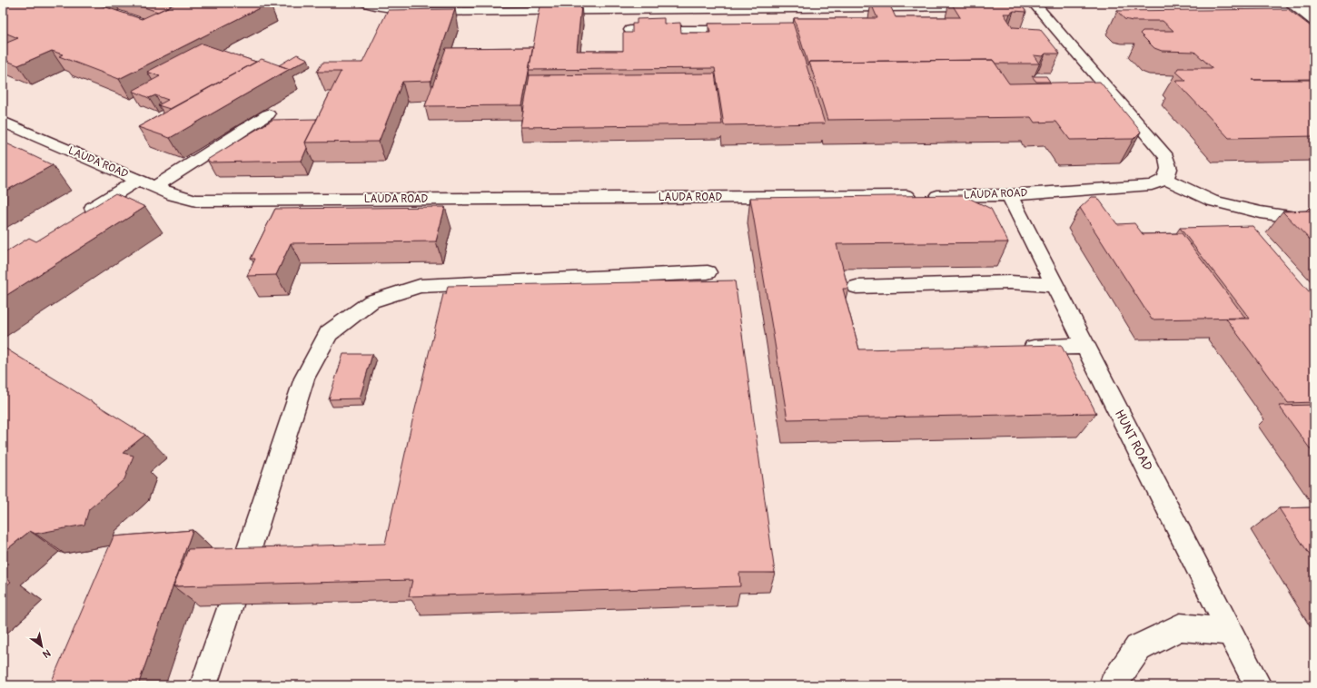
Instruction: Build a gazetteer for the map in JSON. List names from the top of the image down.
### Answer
{
  "streets": {
    "street": ["LAUDA ROAD", "HUNT ROAD"]
  },
  "crossings": [
    ["LAUDA ROAD", "HUNT ROAD"]
  ],
  "north": "bottom right"
}
